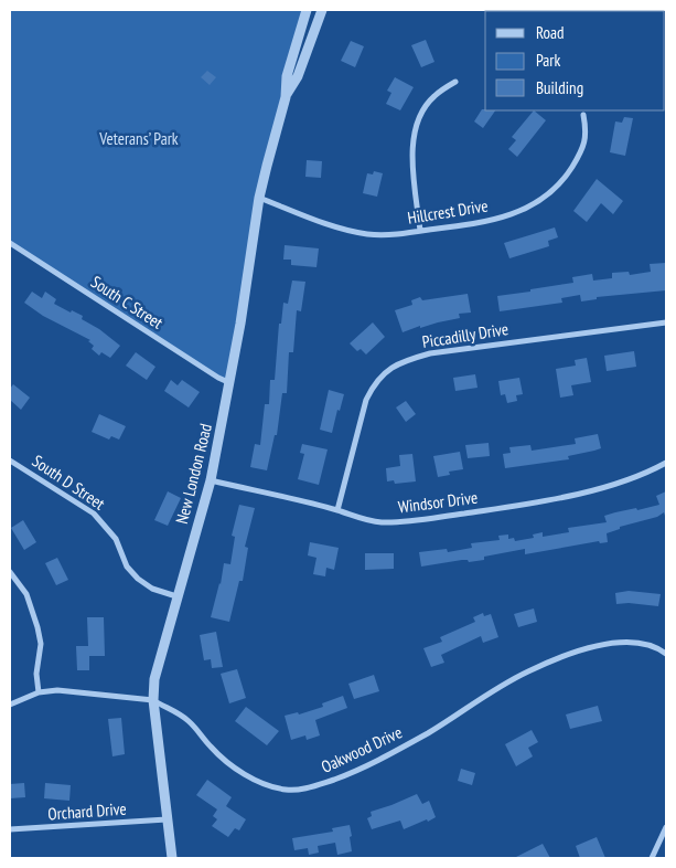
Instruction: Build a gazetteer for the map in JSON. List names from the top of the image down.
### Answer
{
  "streets": {
    "street": [
      "Hillcrest Drive",
      "South C Street",
      "Piccadilly Drive",
      "New London Road",
      "South D Street",
      "Windsor Drive",
      "Oakwood Drive",
      "Orchard Drive"
    ]
  },
  "crossings": [
    ["Hillcrest Drive", "New London Road"],
    ["South C Street", "New London Road"],
    ["Piccadilly Drive", "Windsor Drive"],
    ["New London Road", "South D Street"],
    ["New London Road", "Windsor Drive"],
    ["New London Road", "Oakwood Drive"],
    ["New London Road", "Orchard Drive"]
  ],
  "parks": ["Veterans’ Park"],
  "legend": ["Road", "Park", "Building"]
}
